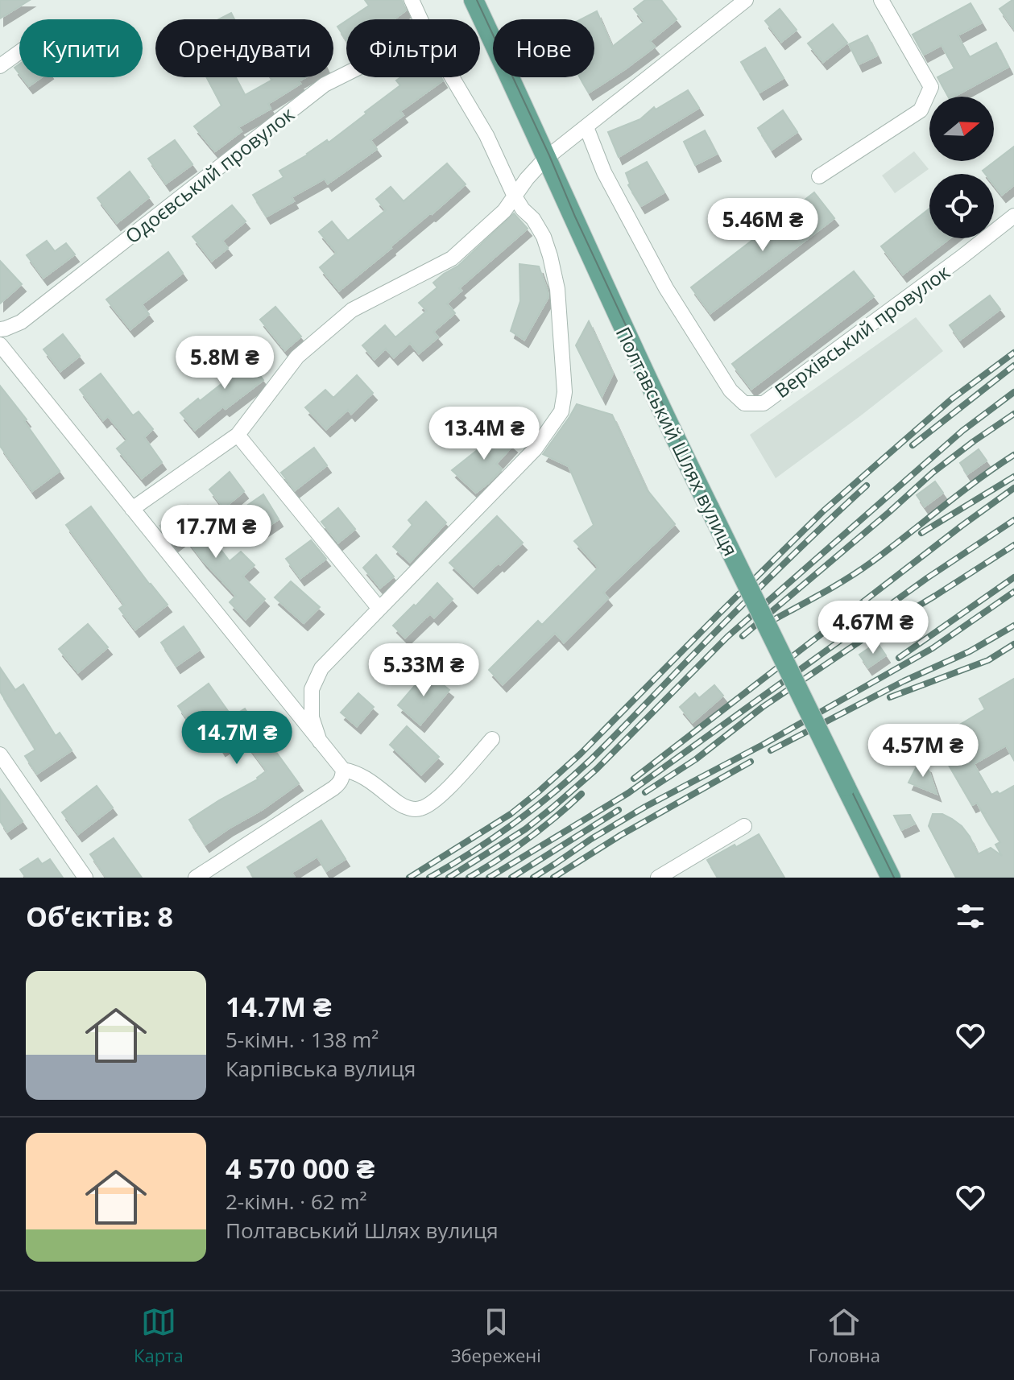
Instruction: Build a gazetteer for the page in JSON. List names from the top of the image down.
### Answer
{
  "streets": {
    "main road": ["Полтавський Шлях вулиця"],
    "street": ["Одоєвський провулок", "Верхівський провулок"]
  },
  "north": "right",
  "page": {
    "chip": [
      "Купити",
      "Орендувати",
      "Фільтри",
      "Нове"
    ],
    "price": [
      "5.46M ₴",
      "5.8M ₴",
      "13.4M ₴",
      "17.7M ₴",
      "4.67M ₴",
      "5.33M ₴",
      "14.7M ₴",
      "4.57M ₴"
    ],
    "heading": "Об’єктів: 8",
    "list": [
      {
        "name": "14.7M ₴",
        "note": "5-кімн. · 138 m² · Карпівська вулиця"
      },
      {
        "name": "4 570 000 ₴",
        "note": "2-кімн. · 62 m² · Полтавський Шлях вулиця"
      }
    ],
    "tabs": ["Карта", "Збережені", "Головна"]
  }
}
